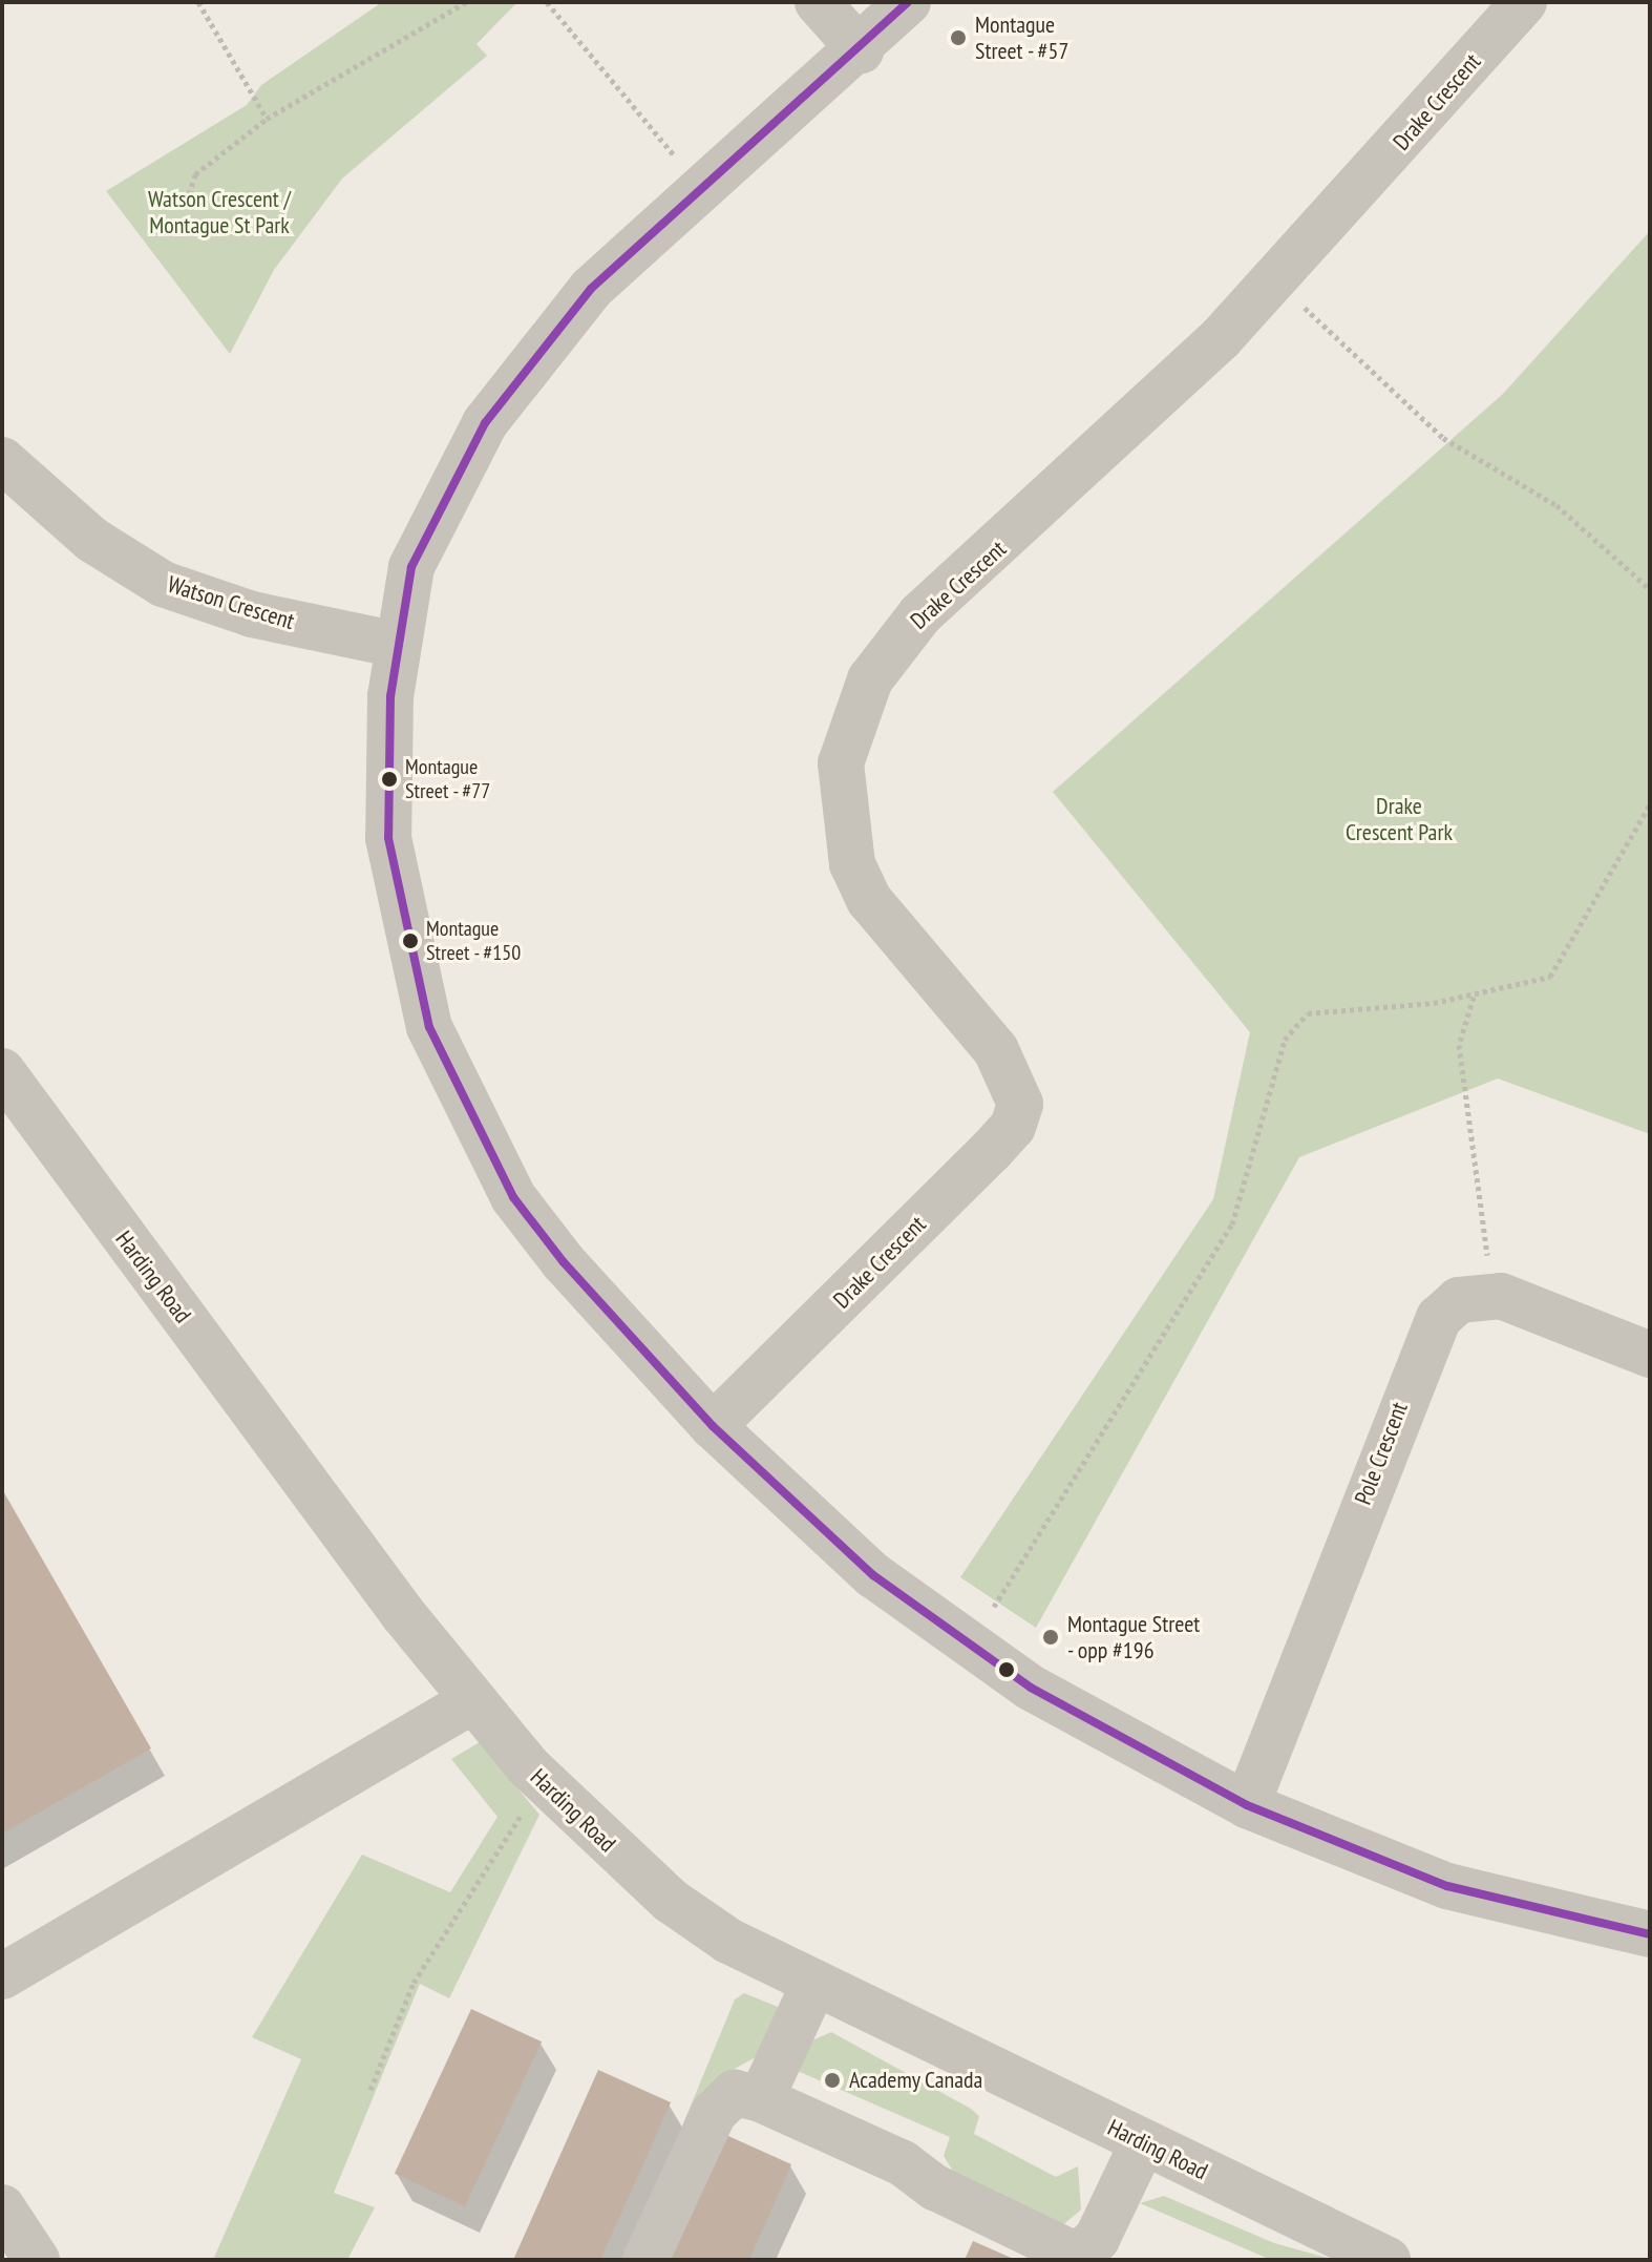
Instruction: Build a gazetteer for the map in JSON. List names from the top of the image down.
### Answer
{
  "streets": {
    "street": [
      "Drake Crescent",
      "Watson Crescent",
      "Harding Road",
      "Pole Crescent"
    ]
  },
  "parks": ["Watson Crescent / Montague St Park", "Drake Crescent Park"],
  "places": [
    "Montague Street - #57",
    "Montague Street - #77",
    "Montague Street - #150",
    "Montague Street - opp #196",
    "Academy Canada"
  ]
}
